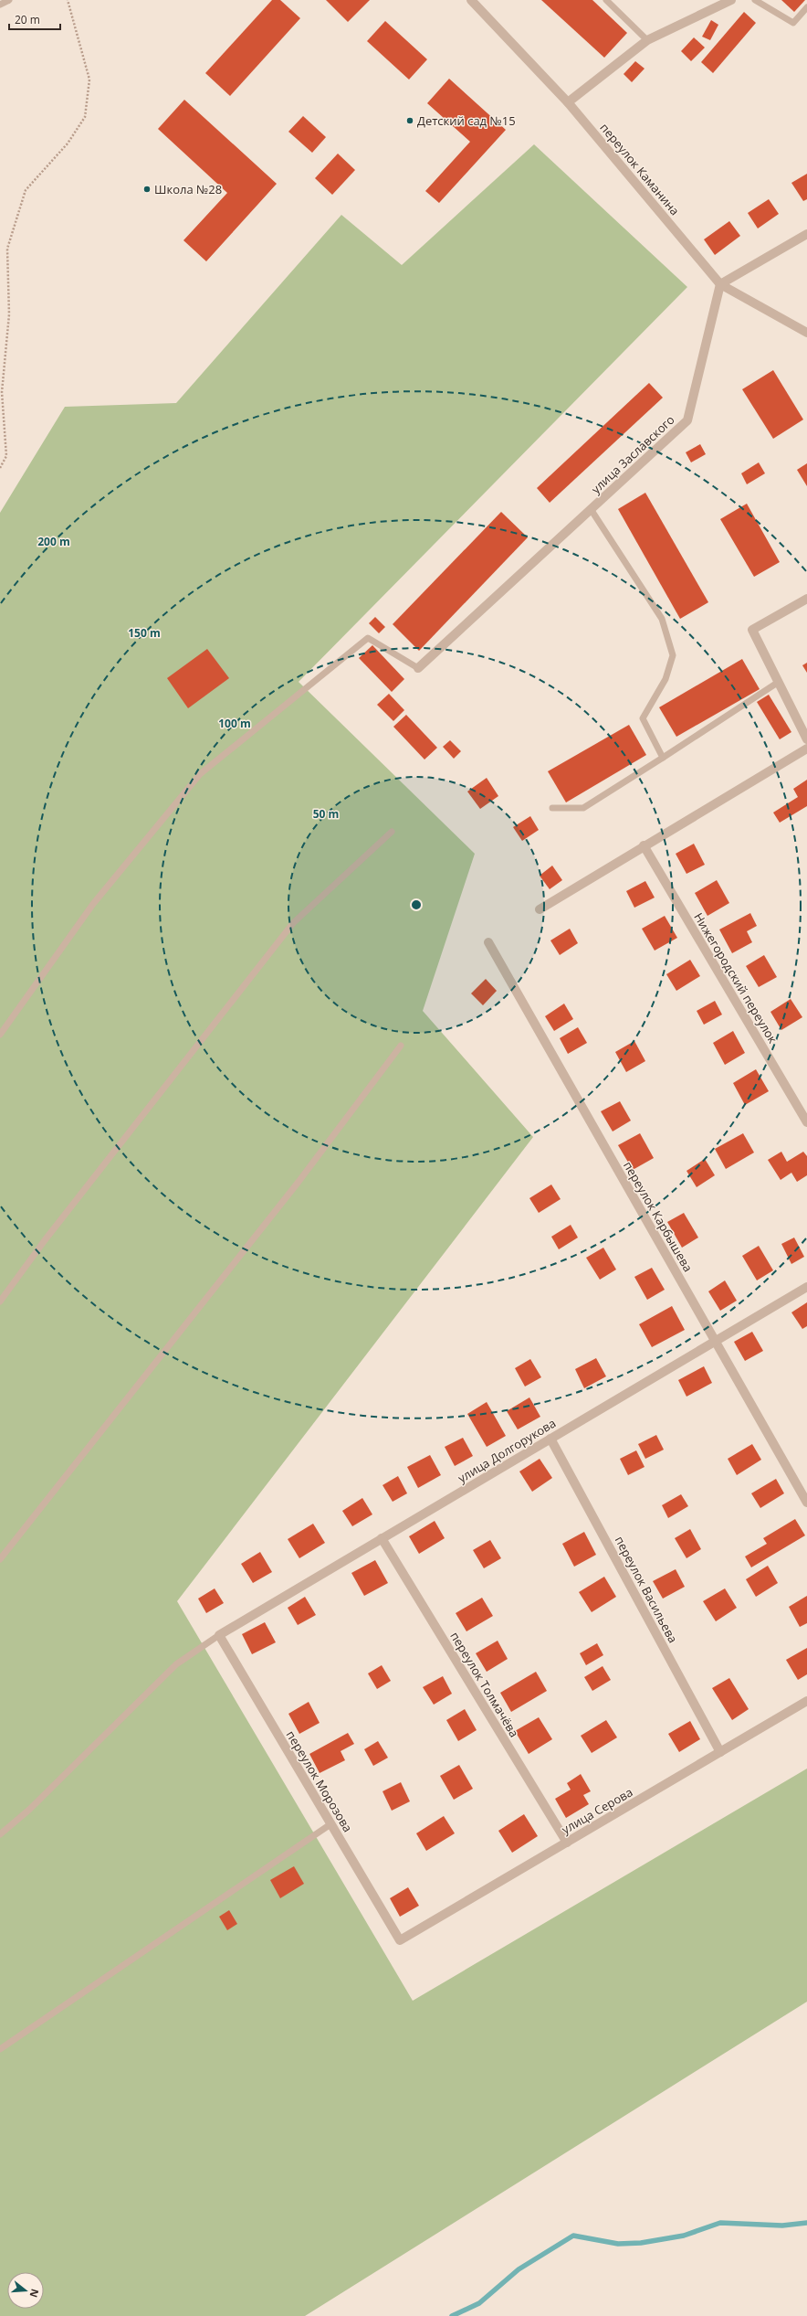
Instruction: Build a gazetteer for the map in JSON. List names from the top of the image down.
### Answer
{
  "streets": {
    "street": [
      "переулок Каманина",
      "улица Заславского",
      "Нижегородский переулок",
      "переулок Карбышева",
      "улица Долгорукова",
      "переулок Васильева",
      "переулок Толмачёва",
      "переулок Морозова",
      "улица Серова"
    ]
  },
  "crossings": [
    ["переулок Каманина", "улица Заславского"],
    ["переулок Карбышева", "улица Долгорукова"],
    ["улица Долгорукова", "переулок Васильева"],
    ["улица Долгорукова", "переулок Толмачёва"],
    ["улица Долгорукова", "переулок Морозова"],
    ["переулок Васильева", "улица Серова"],
    ["переулок Толмачёва", "улица Серова"],
    ["переулок Морозова", "улица Серова"]
  ],
  "places": ["Детский сад №15", "Школа №28"],
  "scale_bar": "20 m",
  "north": "right",
  "rings": [
    "200 m",
    "150 m",
    "100 m",
    "50 m"
  ]
}
